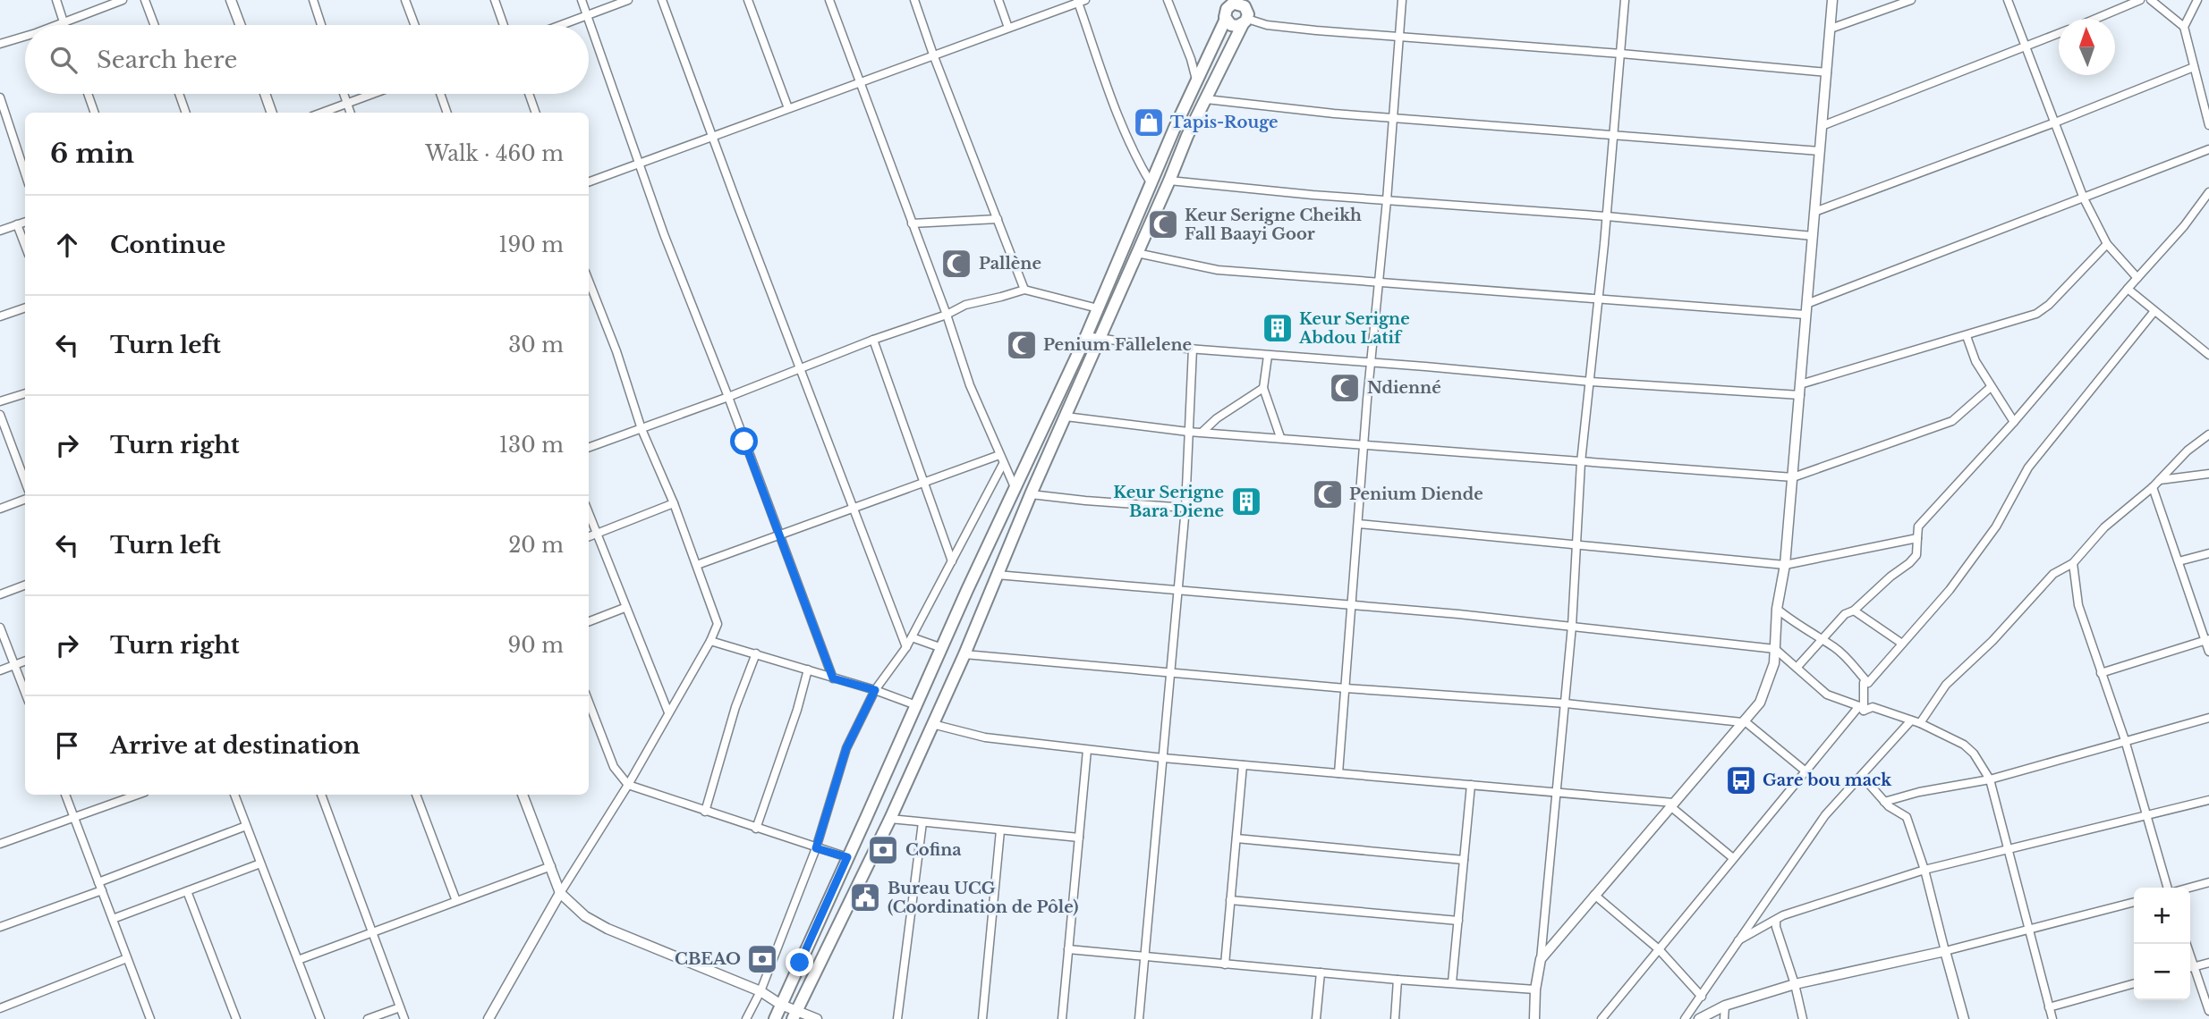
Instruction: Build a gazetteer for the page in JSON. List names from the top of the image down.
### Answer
{
  "places": {
    "shop": ["Tapis-Rouge"],
    "mosque": [
      "Keur Serigne Cheikh Fall Baayi Goor",
      "Pallène",
      "Penium Fallelene",
      "Ndienné",
      "Penium Diende"
    ],
    "building": ["Keur Serigne Abdou Latif", "Keur Serigne Bara Diene"],
    "bus stop": ["Gare bou mack"],
    "bank": ["Cofina", "CBEAO"],
    "public building": ["Bureau UCG (Coordination de Pôle)"]
  },
  "north": "top",
  "page": {
    "search": "Search here",
    "heading": ["6 min", "Walk · 460 m"],
    "list": [
      ["Continue", "190 m"],
      ["Turn left", "30 m"],
      ["Turn right", "130 m"],
      ["Turn left", "20 m"],
      ["Turn right", "90 m"],
      "Arrive at destination"
    ],
    "map_buttons": ["+", "−"]
  }
}
